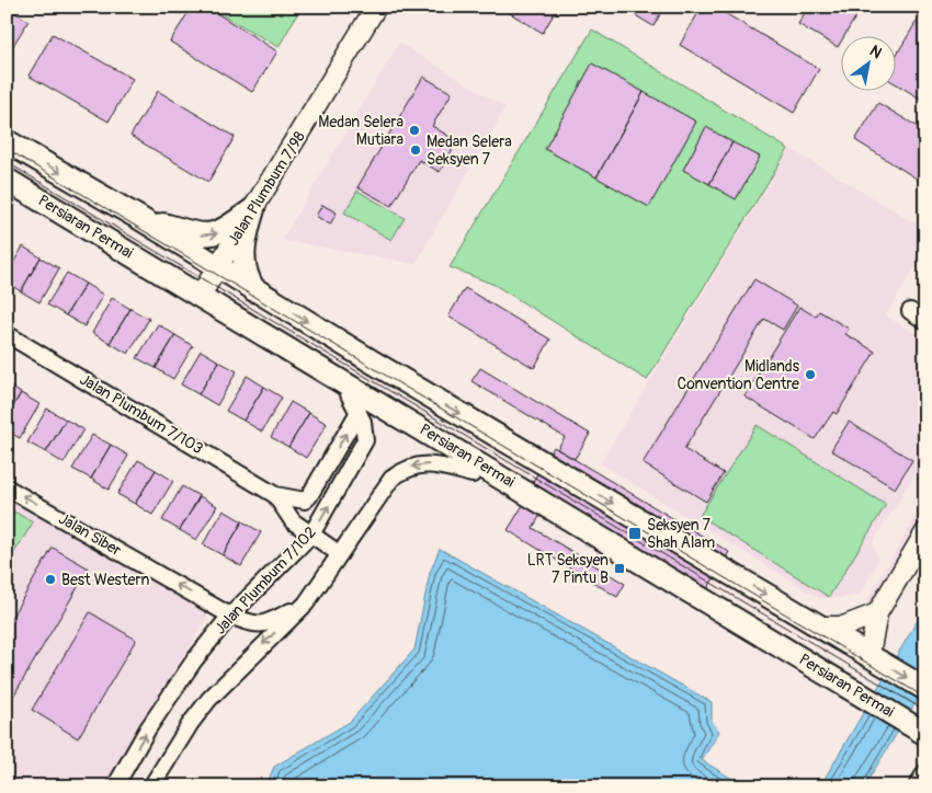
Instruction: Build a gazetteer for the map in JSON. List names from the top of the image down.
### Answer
{
  "streets": {
    "main road": ["Persiaran Permai"],
    "street": [
      "Jalan Plumbum 7/98",
      "Jalan Plumbum 7/103",
      "Jalan Siber",
      "Jalan Plumbum 7/102"
    ]
  },
  "crossings": [
    ["Persiaran Permai", "Jalan Plumbum 7/102"],
    ["Jalan Siber", "Jalan Plumbum 7/102"]
  ],
  "one_way": ["Jalan Siber"],
  "places": {
    "other": [
      "Medan Selera Mutiara",
      "Medan Selera Seksyen 7",
      "Midlands Convention Centre",
      "Best Western"
    ],
    "transit": ["Seksyen 7 Shah Alam", "LRT Seksyen 7 Pintu B"]
  },
  "north": "top right"
}
